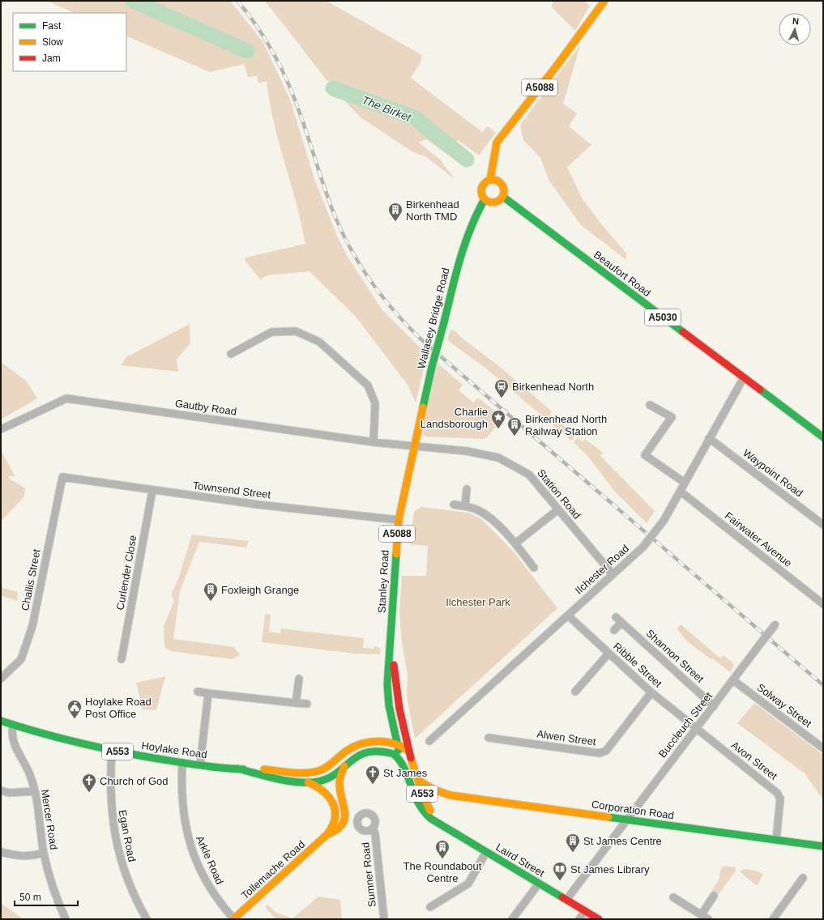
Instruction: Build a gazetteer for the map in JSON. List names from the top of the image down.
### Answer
{
  "streets": {
    "main road": [
      "A5088",
      "Beaufort Road",
      "A5030",
      "Wallasey Bridge Road",
      "Stanley Road",
      "Hoylake Road",
      "A553",
      "Corporation Road",
      "Laird Street",
      "Tollemache Road"
    ],
    "street": [
      "Gautby Road",
      "Waypoint Road",
      "Townsend Street",
      "Station Road",
      "Fairwater Avenue",
      "Ilchester Road",
      "Curlender Close",
      "Challis Street",
      "Shannon Street",
      "Ribble Street",
      "Solway Street",
      "Buccleuch Street",
      "Alwen Street",
      "Avon Street",
      "Mercer Road",
      "Egan Road",
      "Arkle Road",
      "Sumner Road"
    ]
  },
  "crossings": [
    ["A5088", "Beaufort Road"],
    ["A5088", "Wallasey Bridge Road"],
    ["Beaufort Road", "Wallasey Bridge Road"],
    ["Beaufort Road", "Ilchester Road"],
    ["Wallasey Bridge Road", "Gautby Road"],
    ["Wallasey Bridge Road", "Station Road"],
    ["Wallasey Bridge Road", "Stanley Road"],
    ["Gautby Road", "Station Road"],
    ["Gautby Road", "Stanley Road"],
    ["Waypoint Road", "Ilchester Road"],
    ["Townsend Street", "Curlender Close"],
    ["Townsend Street", "Challis Street"],
    ["Townsend Street", "Stanley Road"],
    ["Station Road", "Ilchester Road"],
    ["Station Road", "Stanley Road"],
    ["Fairwater Avenue", "Ilchester Road"],
    ["Ilchester Road", "Ribble Street"],
    ["Stanley Road", "A553"],
    ["Shannon Street", "Buccleuch Street"],
    ["Ribble Street", "Buccleuch Street"],
    ["Ribble Street", "Alwen Street"],
    ["Ribble Street", "Avon Street"],
    ["Solway Street", "Buccleuch Street"],
    ["Buccleuch Street", "Avon Street"],
    ["Buccleuch Street", "Corporation Road"],
    ["Buccleuch Street", "Laird Street"],
    ["Hoylake Road", "A553"],
    ["Hoylake Road", "Mercer Road"],
    ["Hoylake Road", "Egan Road"],
    ["Hoylake Road", "Arkle Road"],
    ["A553", "Corporation Road"],
    ["A553", "Laird Street"],
    ["A553", "Tollemache Road"],
    ["Avon Street", "Corporation Road"],
    ["Arkle Road", "Tollemache Road"]
  ],
  "water": ["The Birket"],
  "parks": ["Ilchester Park"],
  "places": {
    "building": [
      "Birkenhead North TMD",
      "Birkenhead North Railway Station",
      "Foxleigh Grange",
      "St James Centre",
      "The Roundabout Centre"
    ],
    "station": ["Birkenhead North"],
    "place": ["Charlie Landsborough"],
    "public building": ["Hoylake Road Post Office"],
    "church": ["St James", "Church of God"],
    "library": ["St James Library"]
  },
  "legend": ["Fast", "Slow", "Jam"],
  "scale_bar": "50 m",
  "north": "top"
}
